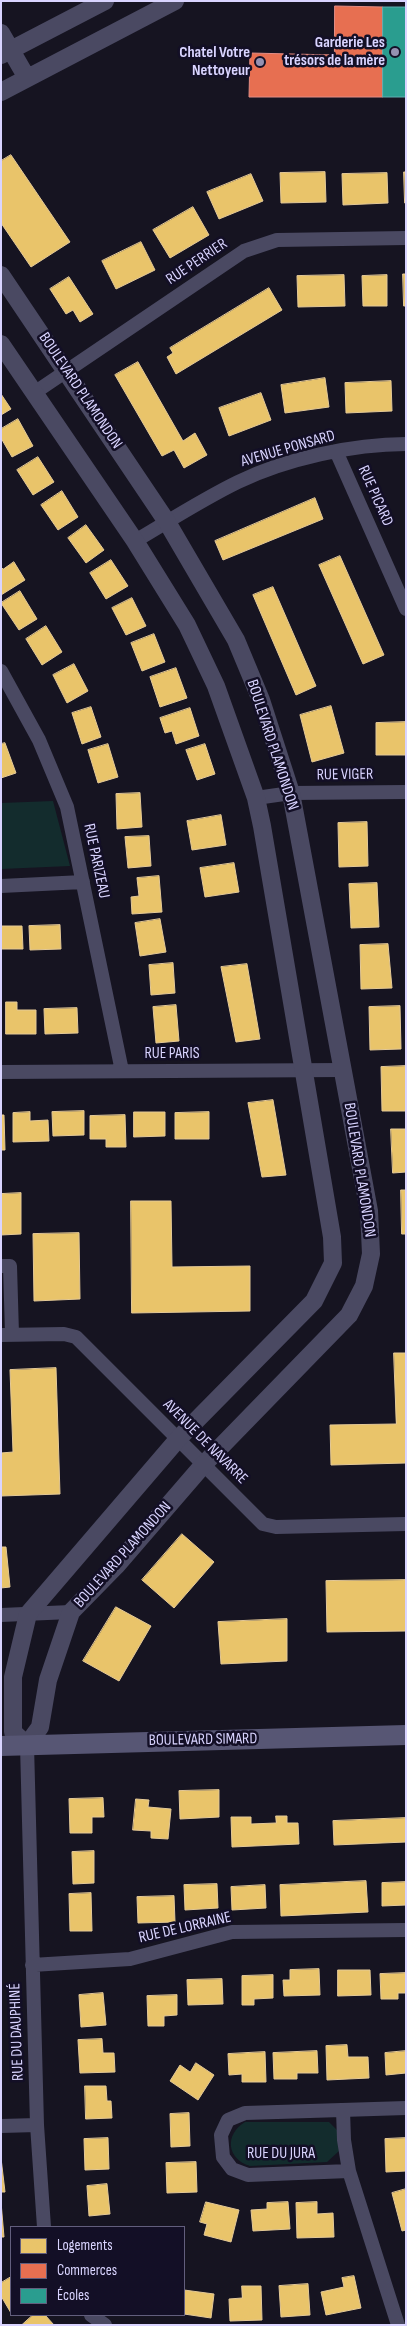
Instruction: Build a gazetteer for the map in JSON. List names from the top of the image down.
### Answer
{
  "streets": {
    "main road": ["BOULEVARD SIMARD"],
    "street": [
      "RUE PERRIER",
      "BOULEVARD PLAMONDON",
      "AVENUE PONSARD",
      "RUE PICARD",
      "RUE VIGER",
      "RUE PARIZEAU",
      "RUE PARIS",
      "AVENUE DE NAVARRE",
      "RUE DE LORRAINE",
      "RUE DU DAUPHINÉ",
      "RUE DU JURA"
    ]
  },
  "crossings": [
    ["RUE PERRIER", "BOULEVARD PLAMONDON"],
    ["BOULEVARD PLAMONDON", "AVENUE PONSARD"],
    ["BOULEVARD PLAMONDON", "RUE VIGER"],
    ["BOULEVARD PLAMONDON", "RUE PARIS"],
    ["BOULEVARD PLAMONDON", "AVENUE DE NAVARRE"],
    ["BOULEVARD PLAMONDON", "BOULEVARD SIMARD"],
    ["BOULEVARD PLAMONDON", "RUE DU DAUPHINÉ"],
    ["AVENUE PONSARD", "RUE PICARD"],
    ["RUE PARIZEAU", "RUE PARIS"],
    ["BOULEVARD SIMARD", "RUE DU DAUPHINÉ"],
    ["RUE DE LORRAINE", "RUE DU DAUPHINÉ"]
  ],
  "places": ["Garderie Les trésors de la mère", "Chatel Votre Nettoyeur"],
  "legend": ["Logements", "Commerces", "Écoles"]
}
